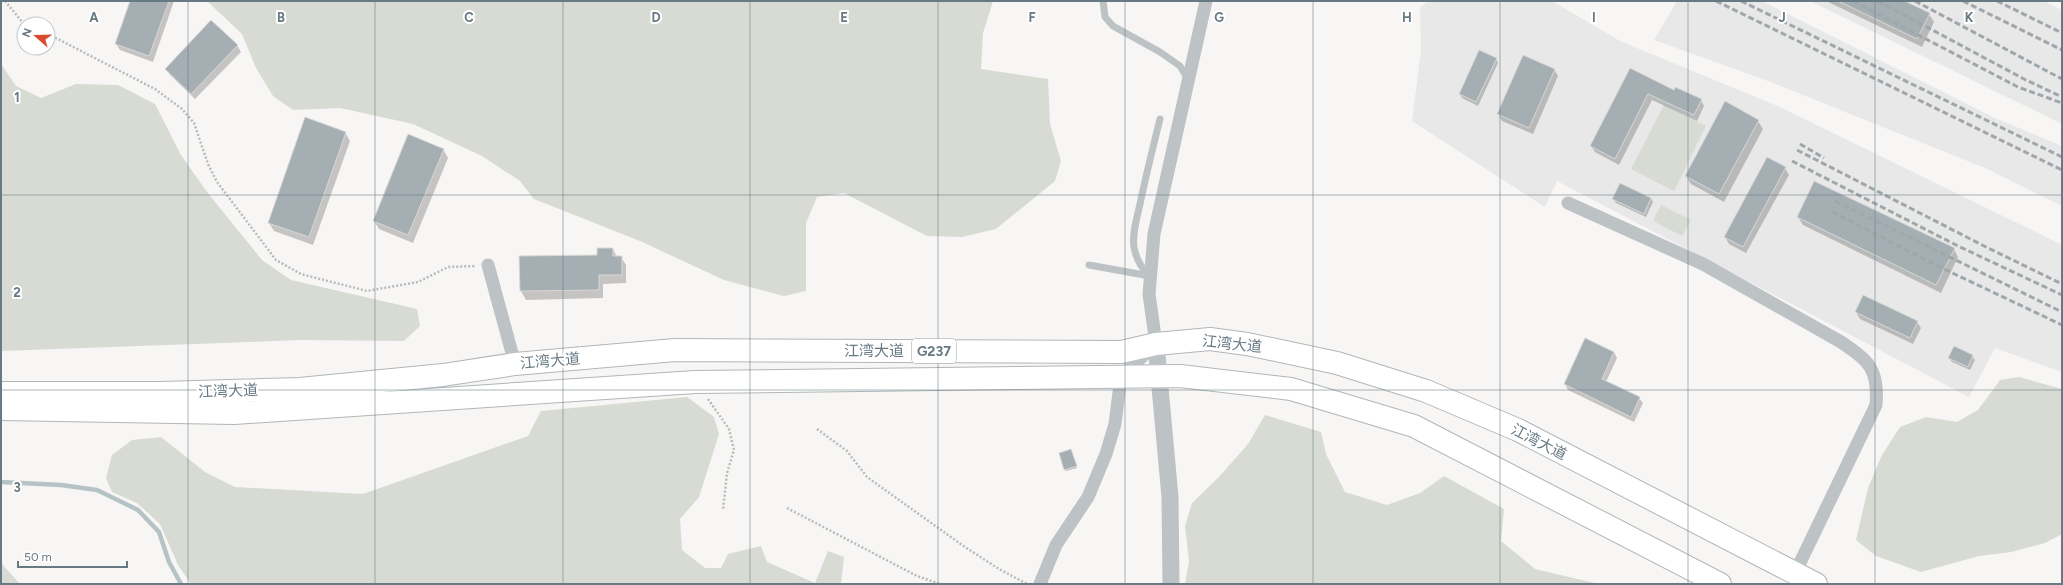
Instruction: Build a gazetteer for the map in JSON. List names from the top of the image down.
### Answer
{
  "streets": {
    "highway": ["江湾大道", "G237"]
  },
  "scale_bar": "50 m",
  "north": "left",
  "grid": {
    "columns": [
      "A",
      "B",
      "C",
      "D",
      "E",
      "F",
      "G",
      "H",
      "I",
      "J",
      "K"
    ],
    "rows": ["1", "2", "3"]
  }
}
